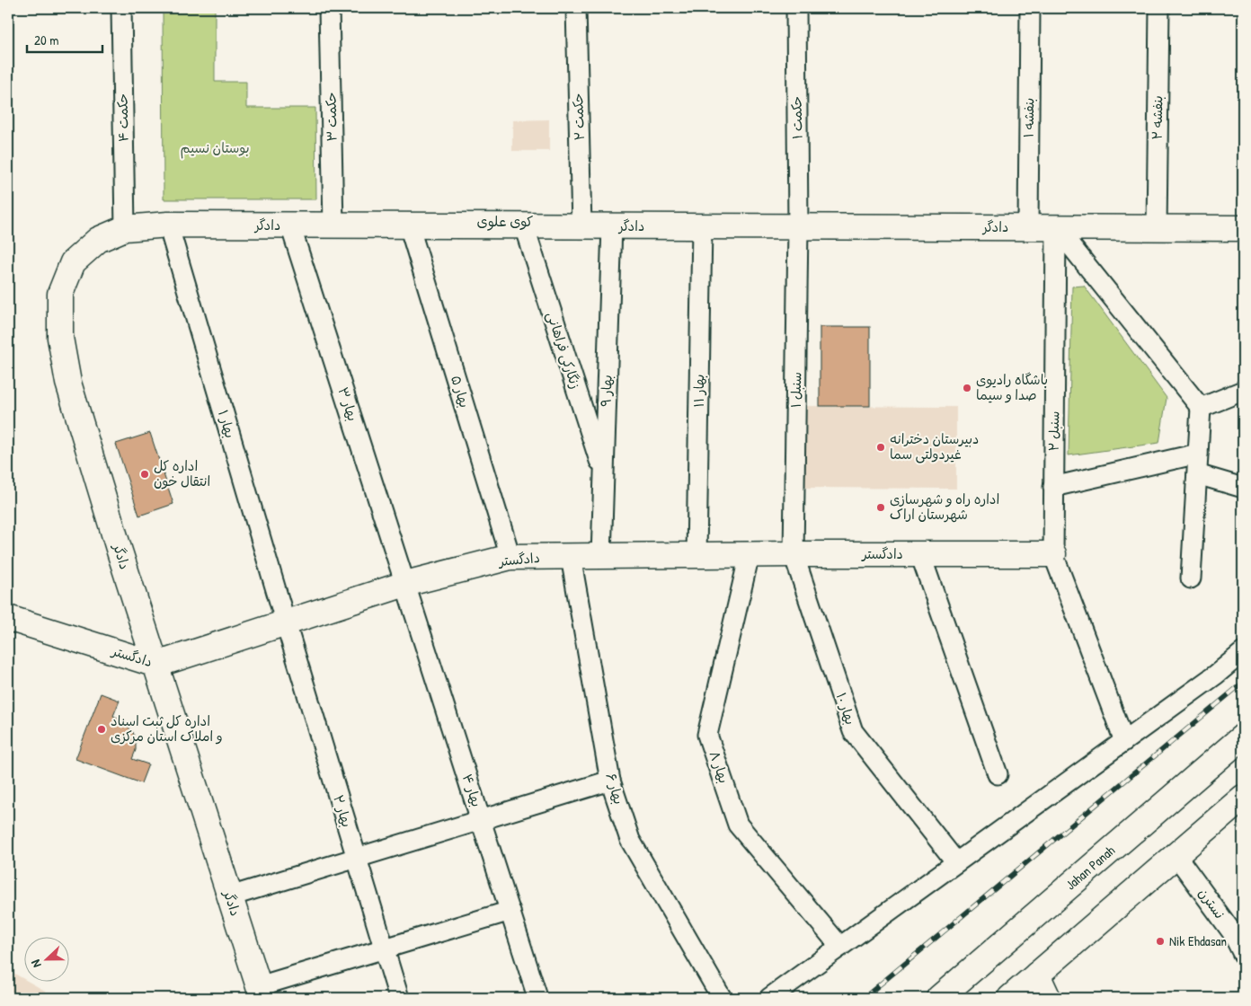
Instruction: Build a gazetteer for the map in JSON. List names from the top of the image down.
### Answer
{
  "streets": {
    "street": [
      "حکمت ۳",
      "حکمت ۲",
      "حکمت ۴",
      "حکمت ۱",
      "بنفشه ۱",
      "بنفشه ۲",
      "دادگر",
      "زنگارکی فراهانی",
      "سنبل ۱",
      "بهار ۹",
      "بهار ۱۱",
      "بهار ۵",
      "بهار ۳",
      "بهار ۱",
      "سنبل ۲",
      "دادگستر",
      "بهار ۱۰",
      "بهار ۸",
      "بهار ۶",
      "بهار ۴",
      "بهار ۲",
      "Jahan Panah",
      "نسترن"
    ]
  },
  "crossings": [
    ["حکمت ۳", "دادگر"],
    ["حکمت ۲", "دادگر"],
    ["حکمت ۴", "دادگر"],
    ["حکمت ۱", "دادگر"],
    ["حکمت ۱", "سنبل ۱"],
    ["بنفشه ۱", "دادگر"],
    ["بنفشه ۲", "دادگر"],
    ["دادگر", "زنگارکی فراهانی"],
    ["دادگر", "سنبل ۱"],
    ["دادگر", "بهار ۹"],
    ["دادگر", "بهار ۱۱"],
    ["دادگر", "بهار ۵"],
    ["دادگر", "بهار ۳"],
    ["دادگر", "بهار ۱"],
    ["دادگر", "سنبل ۲"],
    ["دادگر", "دادگستر"],
    ["زنگارکی فراهانی", "بهار ۹"],
    ["سنبل ۱", "دادگستر"],
    ["سنبل ۱", "بهار ۱۰"],
    ["بهار ۹", "دادگستر"],
    ["بهار ۱۱", "دادگستر"],
    ["بهار ۵", "دادگستر"],
    ["بهار ۳", "دادگستر"],
    ["بهار ۳", "بهار ۴"],
    ["بهار ۱", "دادگستر"],
    ["بهار ۱", "بهار ۲"],
    ["سنبل ۲", "دادگستر"],
    ["دادگستر", "بهار ۱۰"],
    ["دادگستر", "بهار ۸"],
    ["دادگستر", "بهار ۶"],
    ["دادگستر", "بهار ۴"],
    ["دادگستر", "بهار ۲"]
  ],
  "districts": ["کوی علوی"],
  "parks": ["بوستان نسیم"],
  "places": [
    "باشگاه رادیوی صدا و سیما",
    "دبیرستان دخترانه غیردولتی سما",
    "اداره کل انتقال خون",
    "اداره راه و شهرسازی شهرستان اراک",
    "اداره کل ثبت اسناد و املاک استان مرکزی",
    "Nik Ehdasan"
  ],
  "scale_bar": "20 m",
  "north": "left"
}
